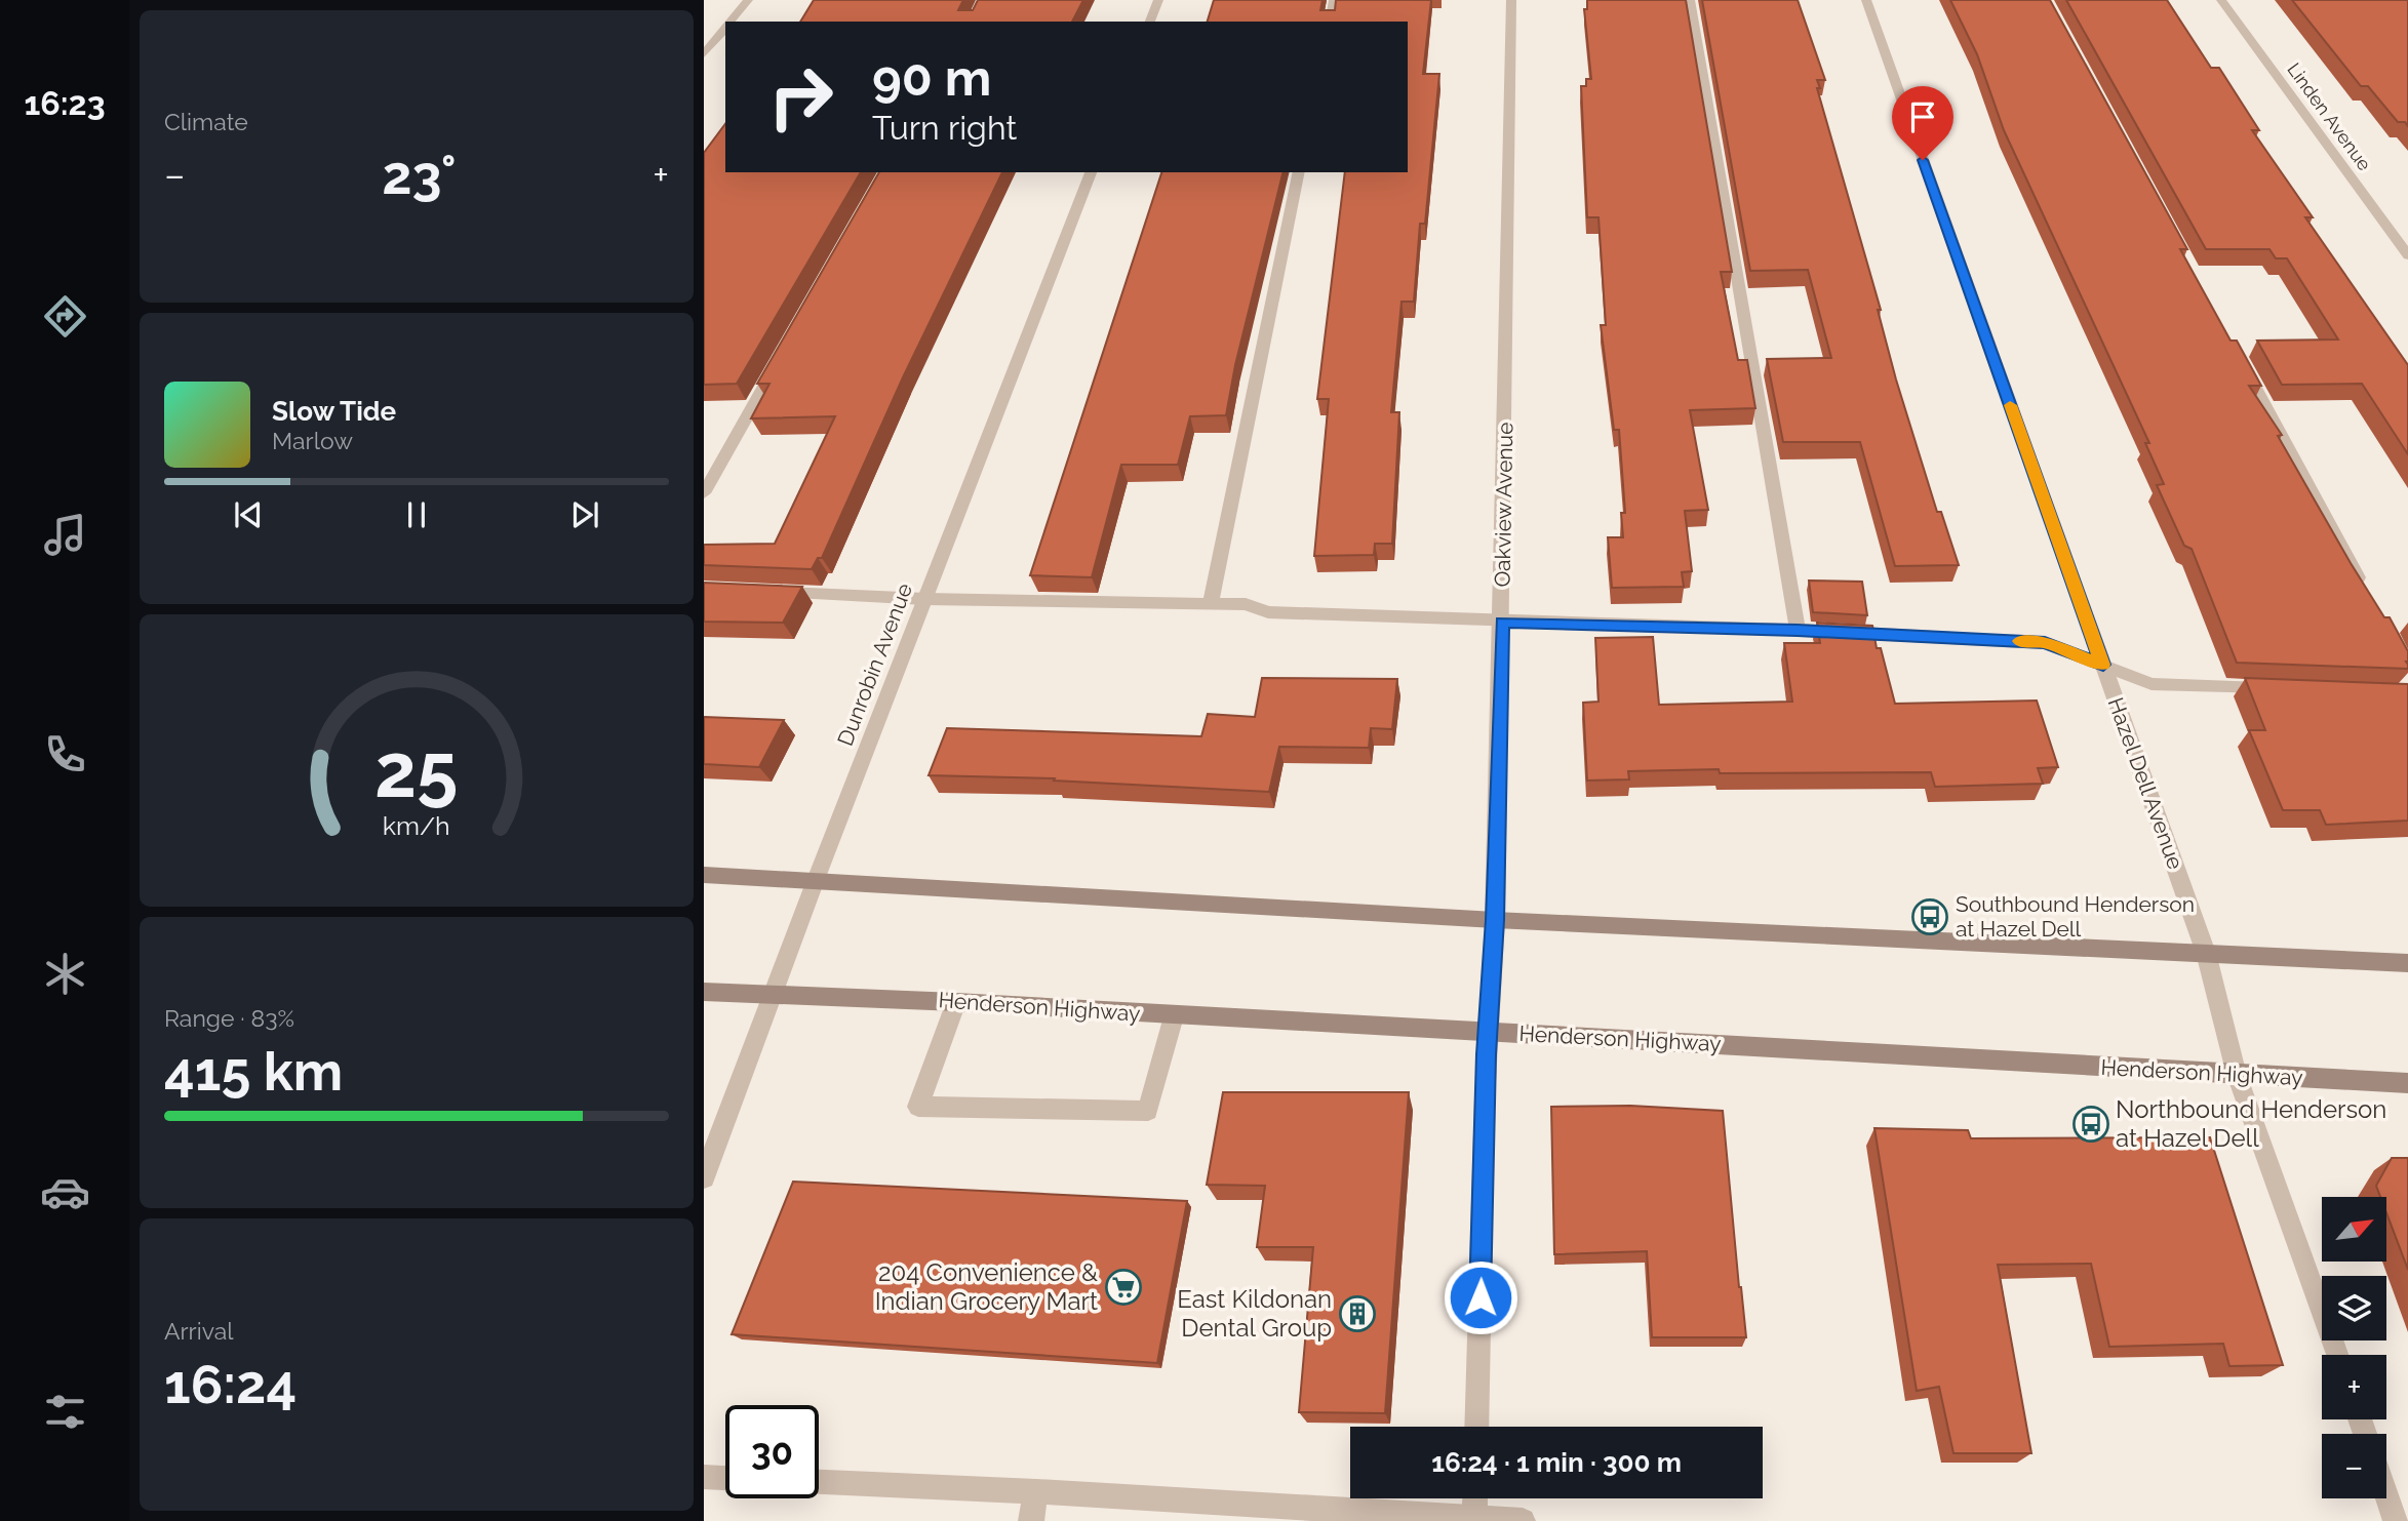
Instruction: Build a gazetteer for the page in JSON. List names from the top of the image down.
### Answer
{
  "streets": {
    "main road": ["Henderson Highway"],
    "street": [
      "Linden Avenue",
      "Oakview Avenue",
      "Dunrobin Avenue",
      "Hazel Dell Avenue"
    ]
  },
  "crossings": [
    ["Oakview Avenue", "Henderson Highway"],
    ["Dunrobin Avenue", "Henderson Highway"],
    ["Hazel Dell Avenue", "Henderson Highway"]
  ],
  "places": {
    "bus stop": ["Southbound Henderson at Hazel Dell", "Northbound Henderson at Hazel Dell"],
    "supermarket": ["204 Convenience & Indian Grocery Mart"],
    "building": ["East Kildonan Dental Group"]
  },
  "north": "top right",
  "page": {
    "tabs": "16:23",
    "tile": [
      "Climate",
      ["Range · 83%", "415 km"],
      ["Arrival", "16:24"]
    ],
    "turn": ["90 m", "Turn right"],
    "heat": ["−", "23°", "+"],
    "song": ["Slow Tide", "Marlow"],
    "map_buttons": ["+", "−"],
    "limit": "30",
    "trip": "16:24 · 1 min · 300 m",
    "gauge": ["25", "km/h"]
  }
}
